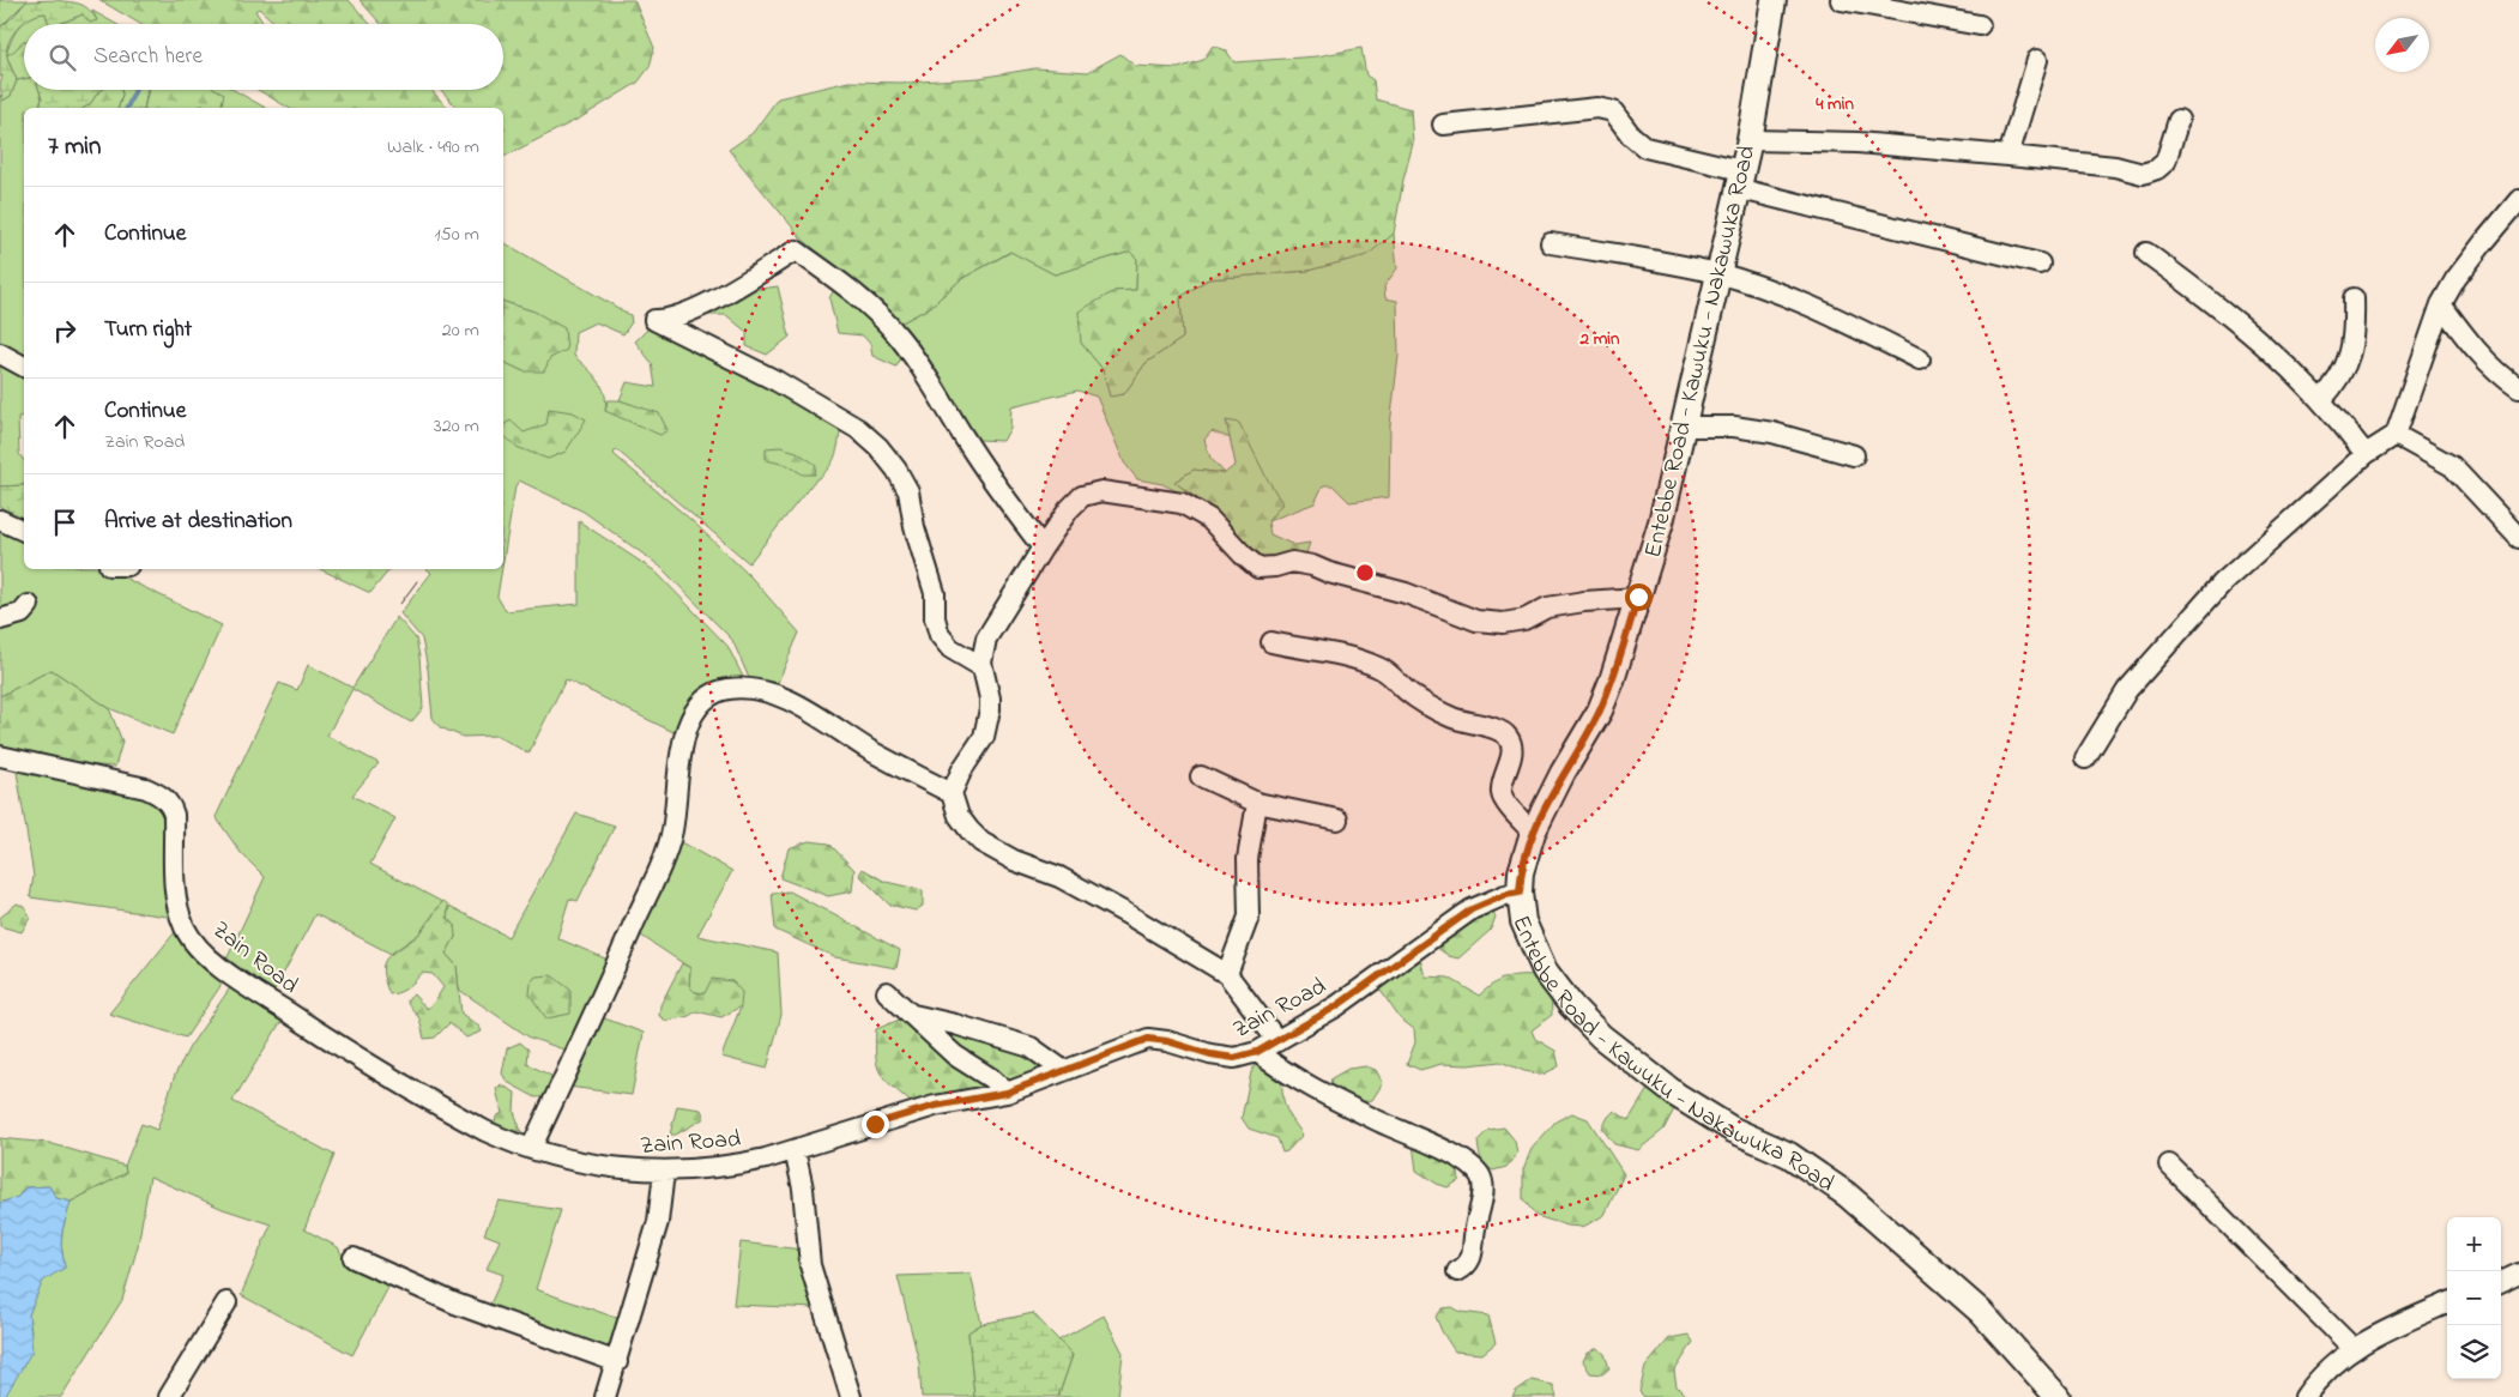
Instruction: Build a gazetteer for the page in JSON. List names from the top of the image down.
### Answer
{
  "streets": {
    "main road": ["Entebbe Road - Kawuku - Nakawuka Road"],
    "street": ["Zain Road"]
  },
  "crossings": [
    ["Entebbe Road - Kawuku - Nakawuka Road", "Zain Road"]
  ],
  "north": "bottom left",
  "page": {
    "search": "Search here",
    "heading": ["7 min", "Walk · 490 m"],
    "list": [
      ["Continue", "150 m"],
      ["Turn right", "20 m"],
      ["Continue", "Zain Road", "320 m"],
      "Arrive at destination"
    ],
    "map_buttons": ["+", "−"]
  },
  "rings": ["4 min", "2 min"]
}
